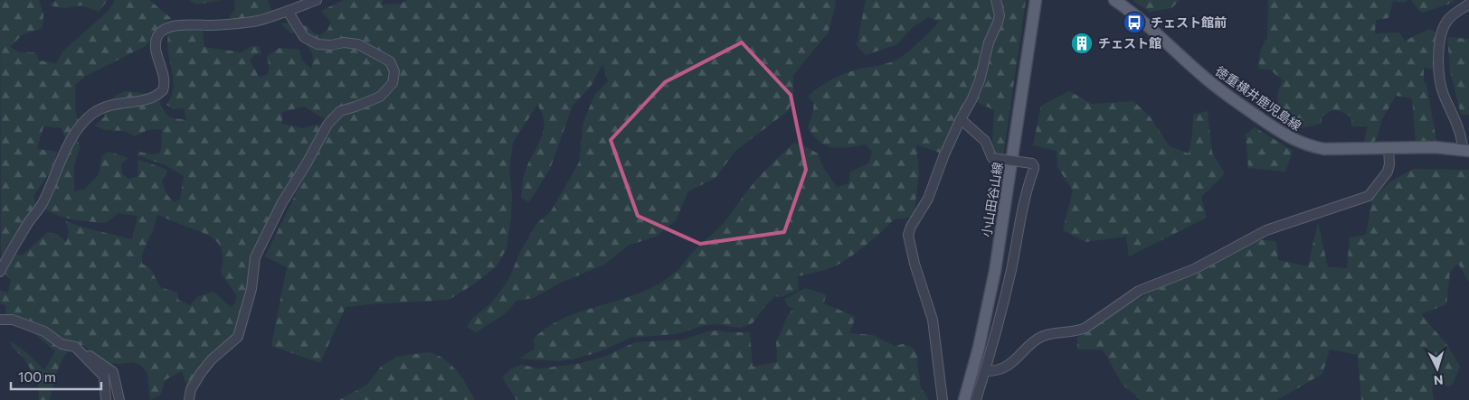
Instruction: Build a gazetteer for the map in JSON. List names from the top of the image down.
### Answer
{
  "streets": {
    "main road": ["徳重横井鹿児島線", "小山田谷山線"]
  },
  "places": {
    "bus stop": ["チェスト館前"],
    "building": ["チェスト館"]
  },
  "scale_bar": "100 m",
  "north": "bottom"
}
